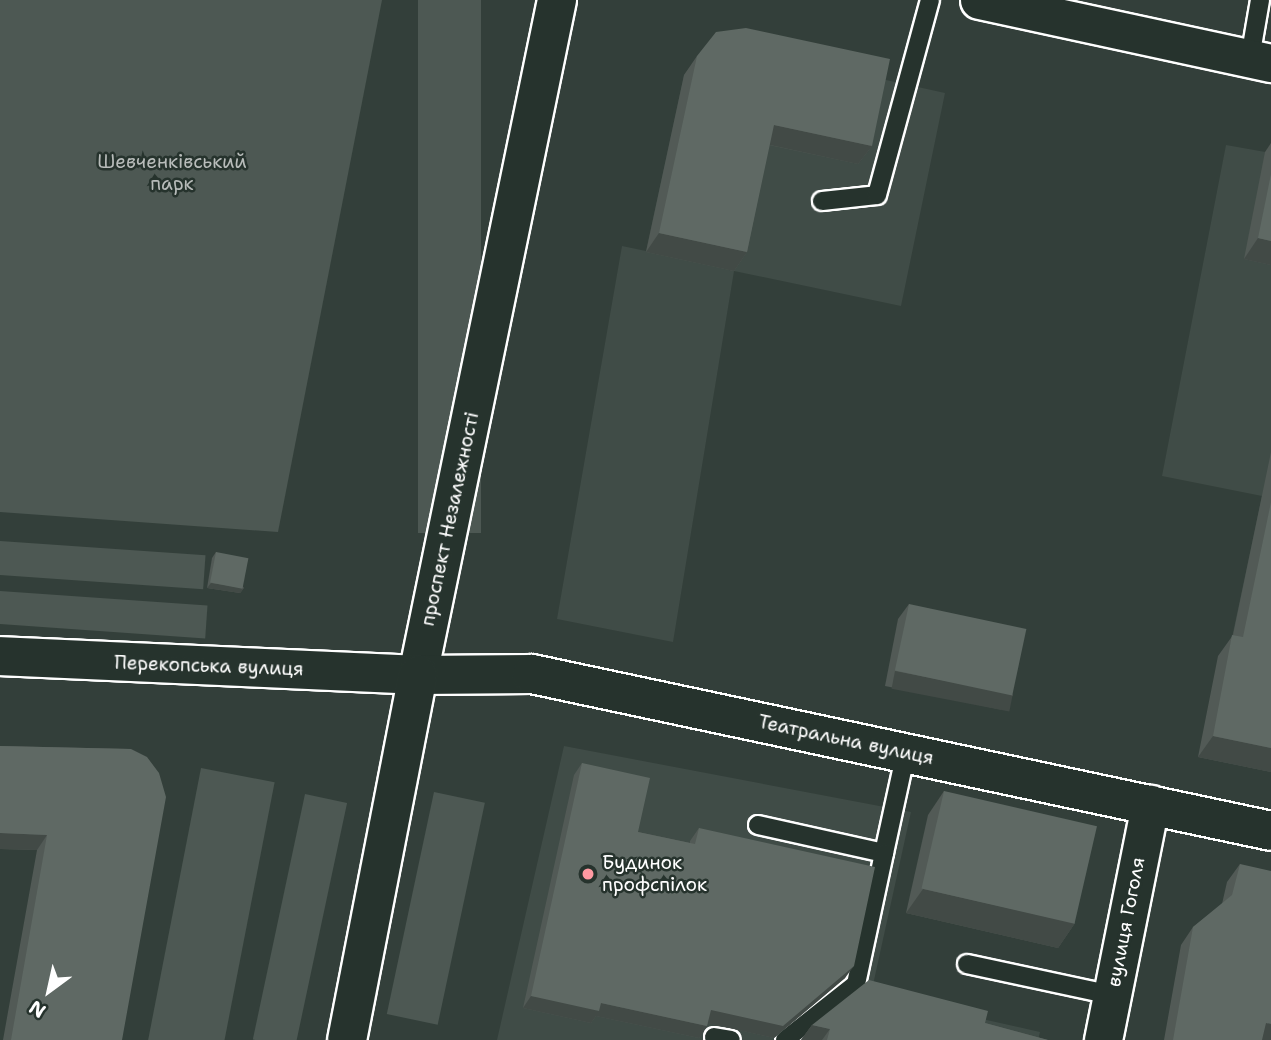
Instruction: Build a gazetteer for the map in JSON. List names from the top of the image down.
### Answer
{
  "streets": {
    "street": [
      "проспект Незалежності",
      "Перекопська вулиця",
      "Театральна вулиця",
      "вулиця Гоголя"
    ]
  },
  "crossings": [
    ["проспект Незалежності", "Перекопська вулиця"],
    ["проспект Незалежності", "Театральна вулиця"],
    ["Перекопська вулиця", "Театральна вулиця"],
    ["Театральна вулиця", "вулиця Гоголя"]
  ],
  "parks": ["Шевченківський парк"],
  "places": ["Будинок профспілок"],
  "north": "bottom left"
}
